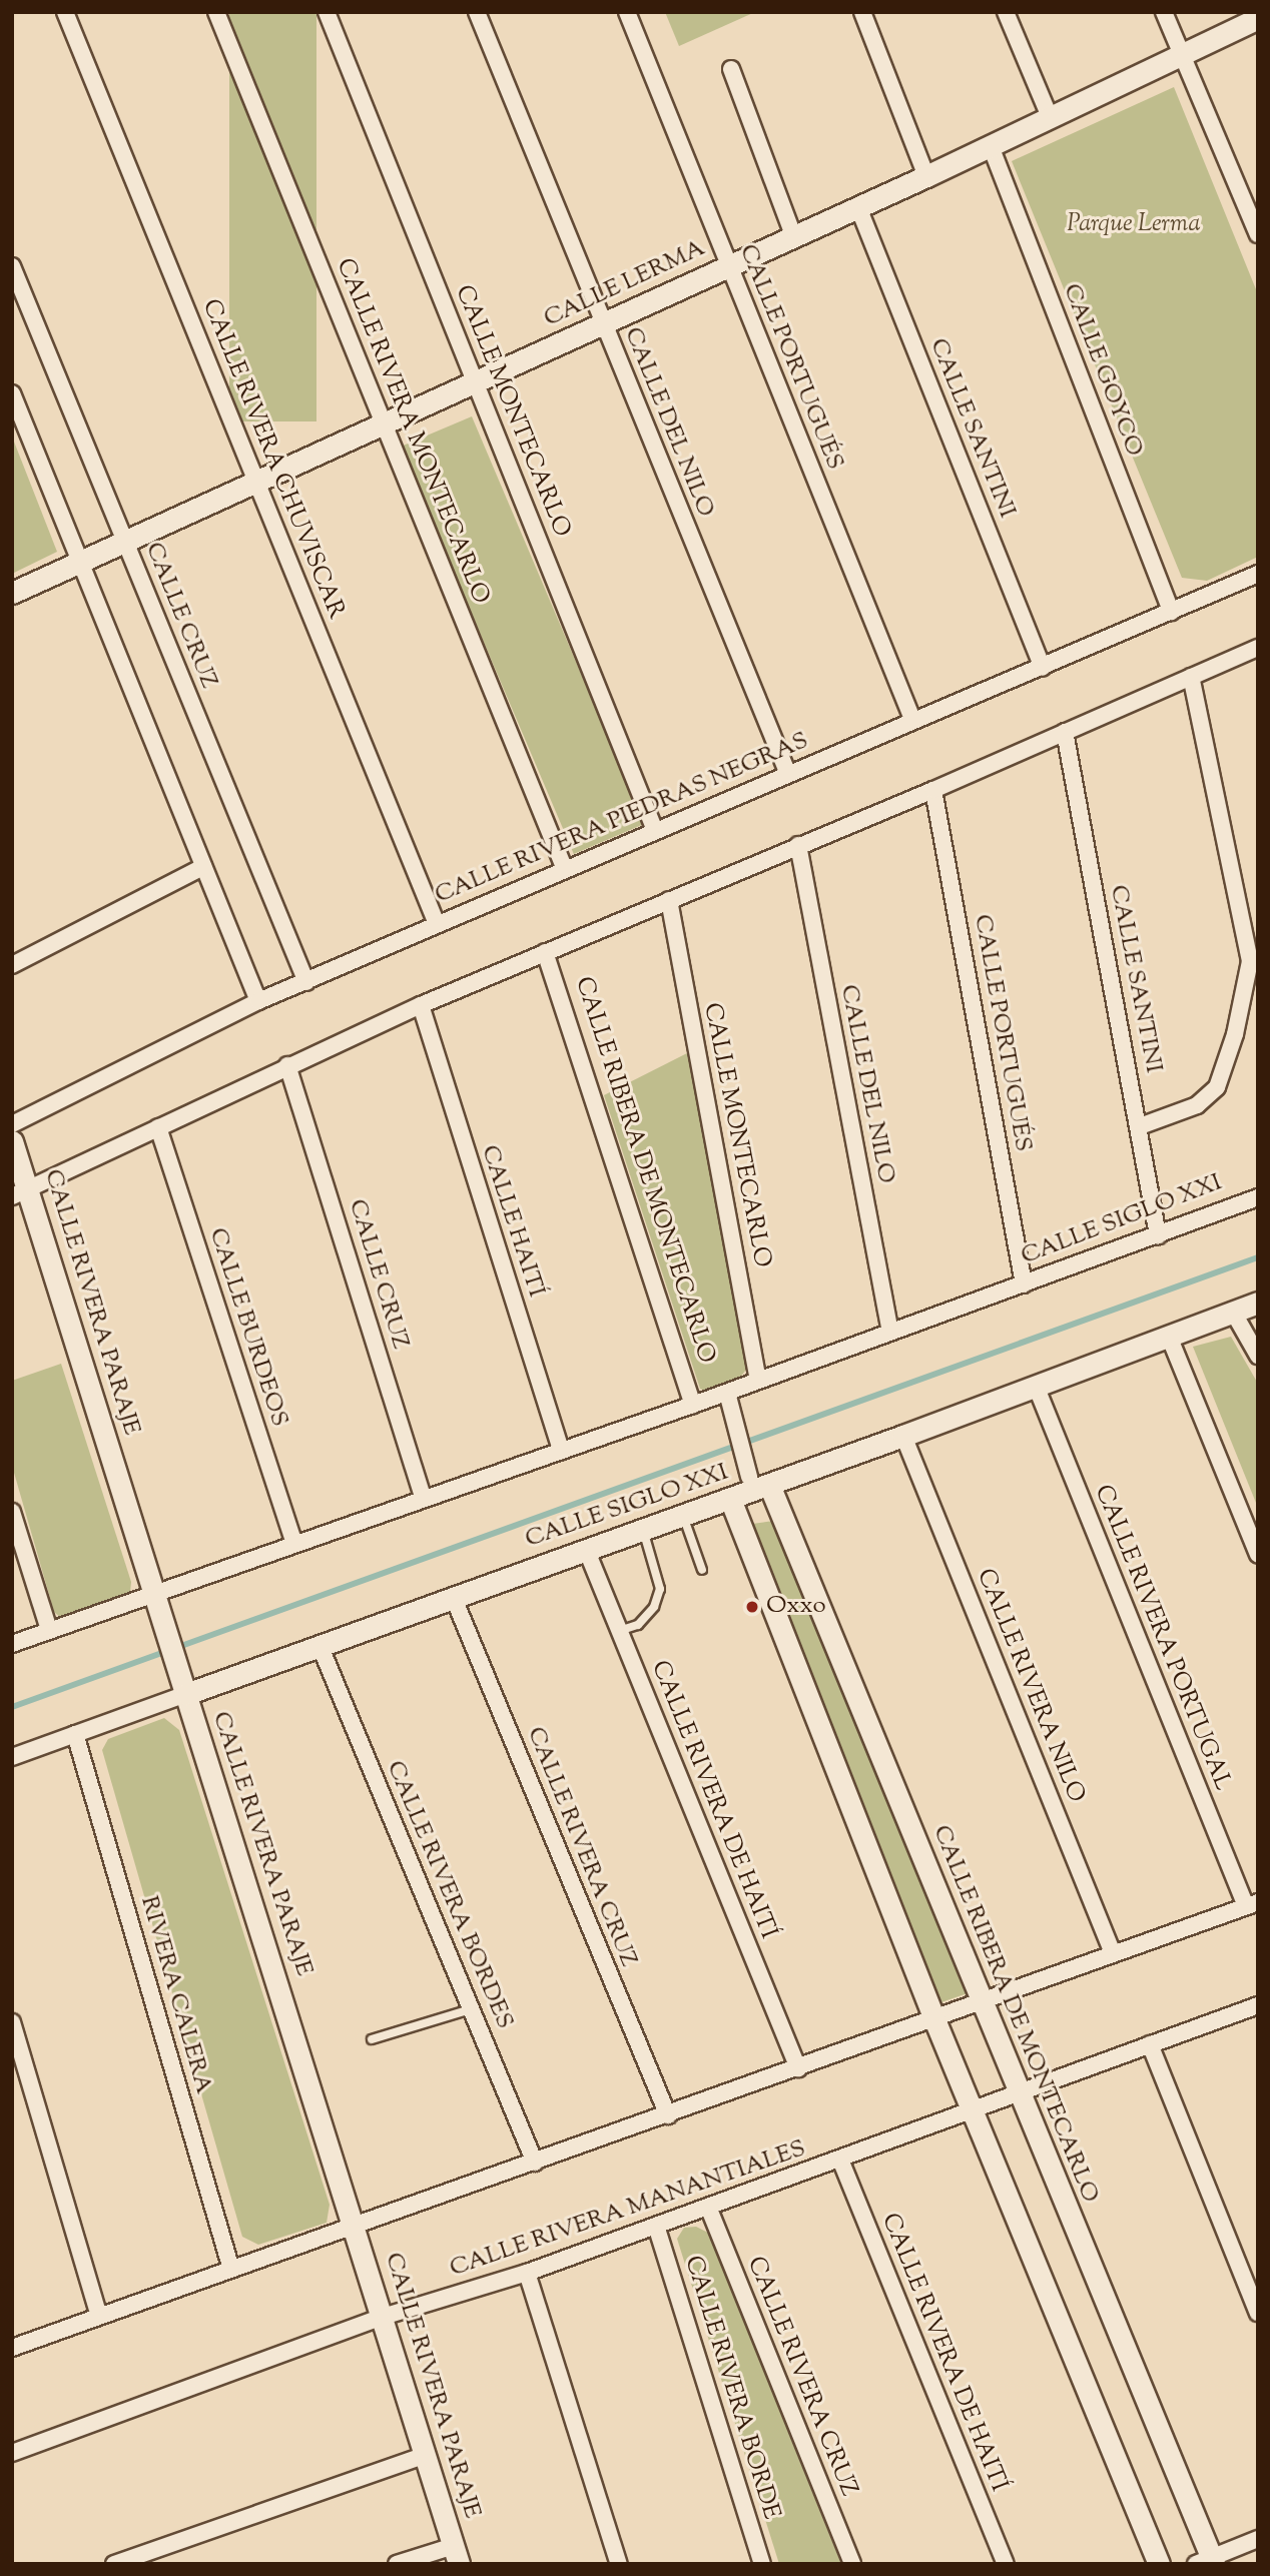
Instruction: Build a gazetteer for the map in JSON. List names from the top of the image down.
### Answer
{
  "streets": {
    "street": [
      "CALLE LERMA",
      "CALLE PORTUGUÉS",
      "CALLE GOYCO",
      "CALLE MONTECARLO",
      "CALLE DEL NILO",
      "CALLE SANTINI",
      "CALLE RIVERA MONTECARLO",
      "CALLE RIVERA CHUVISCAR",
      "CALLE CRUZ",
      "CALLE RIVERA PIEDRAS NEGRAS",
      "CALLE RIBERA DE MONTECARLO",
      "CALLE SIGLO XXI",
      "CALLE HAITÍ",
      "CALLE RIVERA PARAJE",
      "CALLE BURDEOS",
      "CALLE RIVERA PORTUGAL",
      "CALLE RIVERA NILO",
      "CALLE RIVERA DE HAITÍ",
      "CALLE RIVERA CRUZ",
      "CALLE RIVERA BORDES",
      "RIVERA CALERA",
      "CALLE RIVERA MANANTIALES",
      "CALLE RIVERA BORDE"
    ]
  },
  "crossings": [
    ["CALLE LERMA", "CALLE PORTUGUÉS"],
    ["CALLE LERMA", "CALLE GOYCO"],
    ["CALLE LERMA", "CALLE MONTECARLO"],
    ["CALLE LERMA", "CALLE DEL NILO"],
    ["CALLE LERMA", "CALLE SANTINI"],
    ["CALLE LERMA", "CALLE RIVERA MONTECARLO"],
    ["CALLE LERMA", "CALLE RIVERA CHUVISCAR"],
    ["CALLE LERMA", "CALLE CRUZ"],
    ["CALLE PORTUGUÉS", "CALLE RIVERA PIEDRAS NEGRAS"],
    ["CALLE PORTUGUÉS", "CALLE SIGLO XXI"],
    ["CALLE GOYCO", "CALLE RIVERA PIEDRAS NEGRAS"],
    ["CALLE MONTECARLO", "CALLE RIVERA PIEDRAS NEGRAS"],
    ["CALLE MONTECARLO", "CALLE SIGLO XXI"],
    ["CALLE DEL NILO", "CALLE RIVERA PIEDRAS NEGRAS"],
    ["CALLE DEL NILO", "CALLE SIGLO XXI"],
    ["CALLE SANTINI", "CALLE RIVERA PIEDRAS NEGRAS"],
    ["CALLE SANTINI", "CALLE SIGLO XXI"],
    ["CALLE RIVERA MONTECARLO", "CALLE RIVERA PIEDRAS NEGRAS"],
    ["CALLE RIVERA CHUVISCAR", "CALLE RIVERA PIEDRAS NEGRAS"],
    ["CALLE CRUZ", "CALLE RIVERA PIEDRAS NEGRAS"],
    ["CALLE CRUZ", "CALLE SIGLO XXI"],
    ["CALLE RIBERA DE MONTECARLO", "CALLE SIGLO XXI"],
    ["CALLE RIBERA DE MONTECARLO", "CALLE RIVERA MANANTIALES"],
    ["CALLE SIGLO XXI", "CALLE HAITÍ"],
    ["CALLE SIGLO XXI", "CALLE RIVERA PARAJE"],
    ["CALLE SIGLO XXI", "CALLE BURDEOS"],
    ["CALLE SIGLO XXI", "CALLE RIVERA PORTUGAL"],
    ["CALLE SIGLO XXI", "CALLE RIVERA NILO"],
    ["CALLE SIGLO XXI", "CALLE RIVERA DE HAITÍ"],
    ["CALLE SIGLO XXI", "CALLE RIVERA CRUZ"],
    ["CALLE SIGLO XXI", "CALLE RIVERA BORDES"],
    ["CALLE SIGLO XXI", "RIVERA CALERA"],
    ["CALLE RIVERA PARAJE", "CALLE RIVERA MANANTIALES"],
    ["CALLE RIVERA DE HAITÍ", "CALLE RIVERA MANANTIALES"],
    ["CALLE RIVERA CRUZ", "CALLE RIVERA MANANTIALES"],
    ["CALLE RIVERA MANANTIALES", "CALLE RIVERA BORDE"]
  ],
  "parks": ["Parque Lerma"],
  "places": ["Oxxo"]
}
